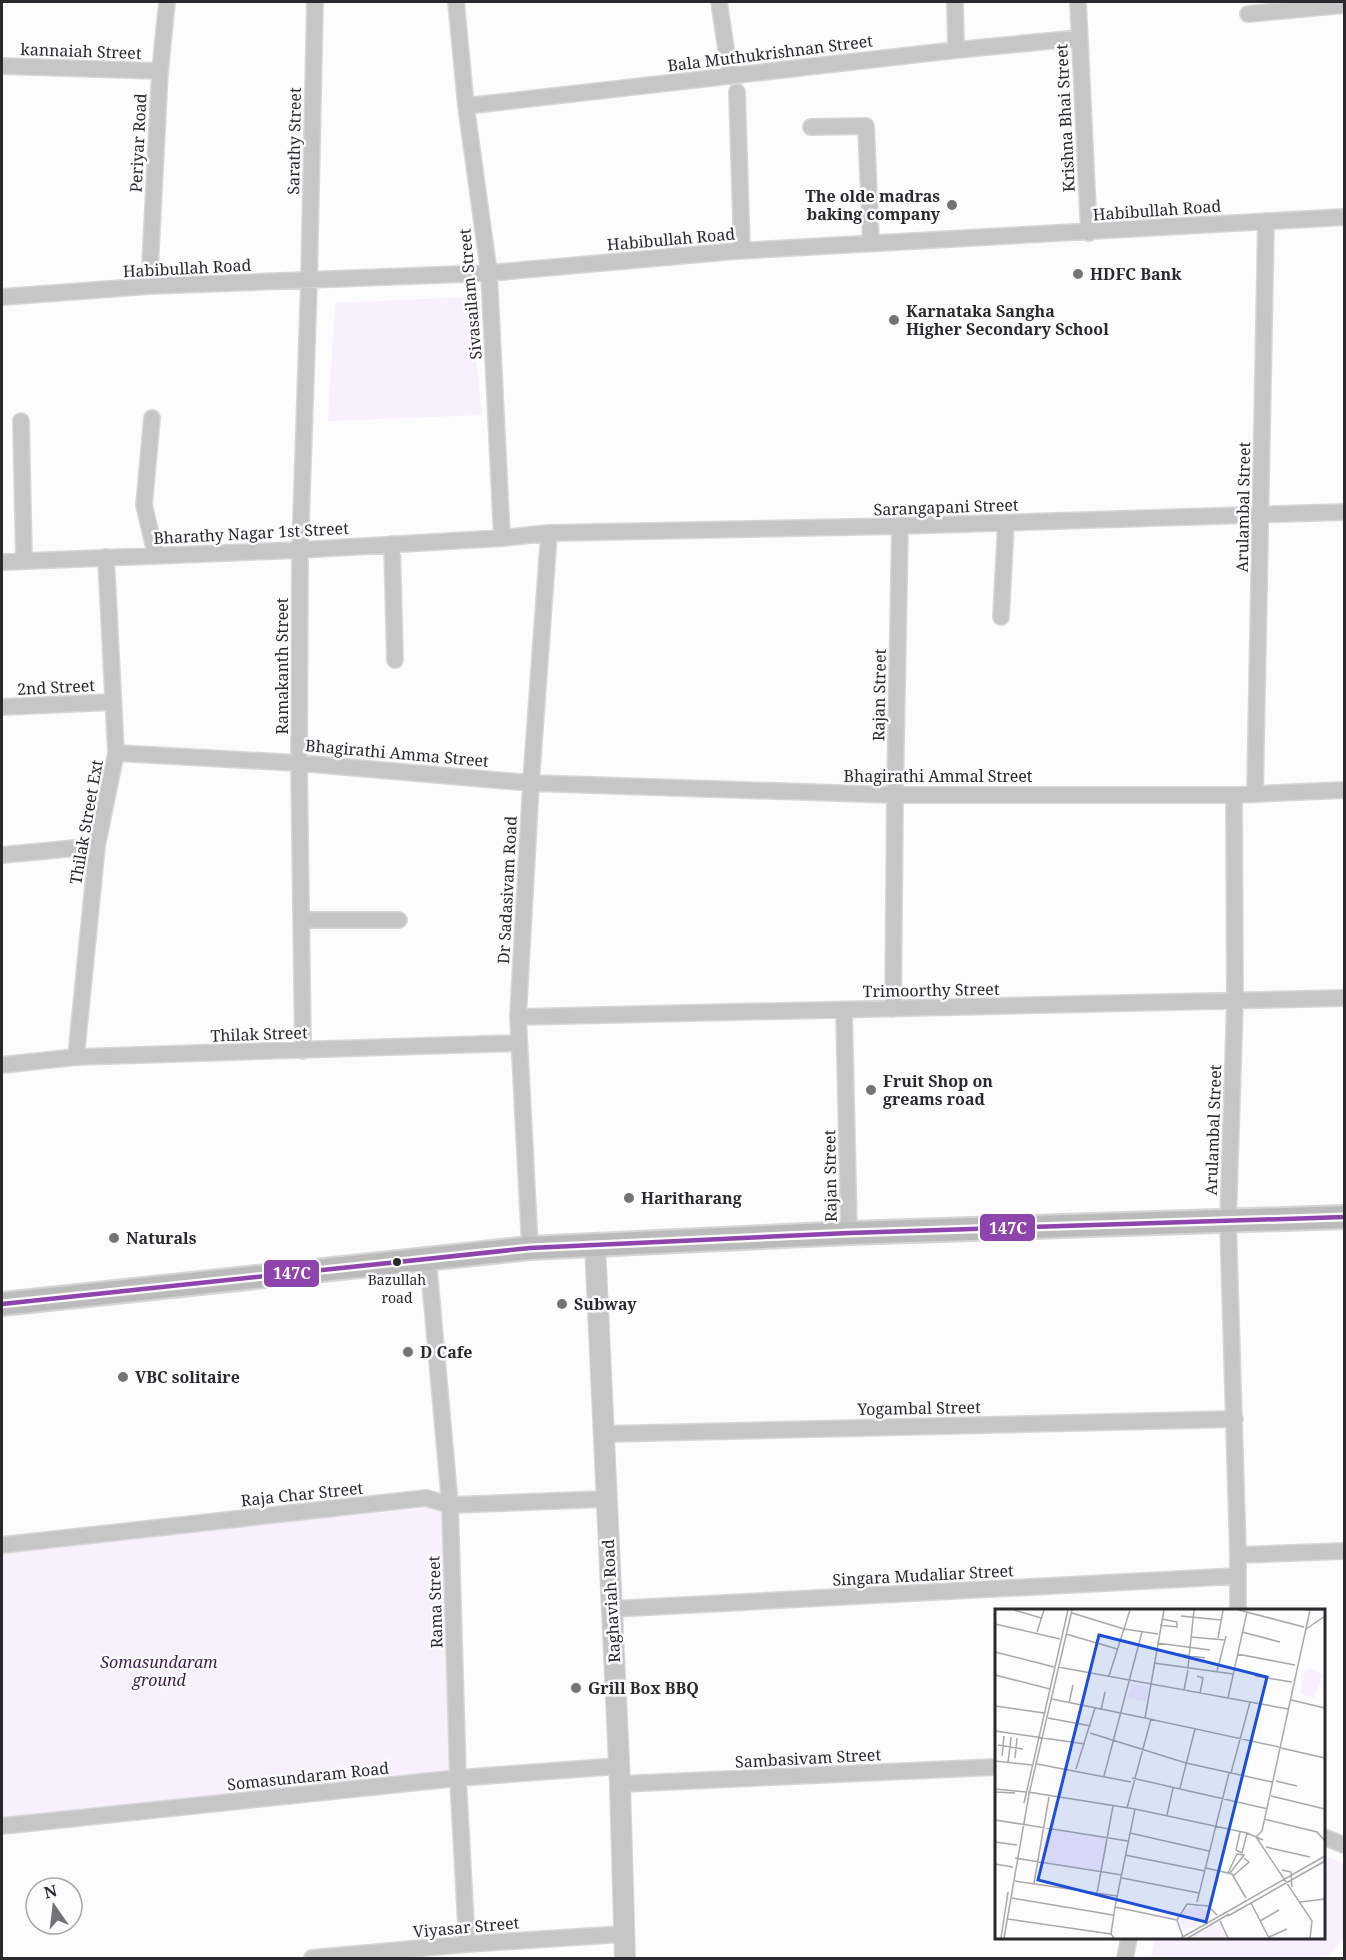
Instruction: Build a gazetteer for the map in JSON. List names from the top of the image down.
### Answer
{
  "streets": {
    "street": [
      "kannaiah Street",
      "Bala Muthukrishnan Street",
      "Krishna Bhai Street",
      "Sarathy Street",
      "Periyar Road",
      "Habibullah Road",
      "Sivasailam Street",
      "Sarangapani Street",
      "Arulambal Street",
      "Bharathy Nagar 1st Street",
      "Ramakanth Street",
      "2nd Street",
      "Rajan Street",
      "Bhagirathi Amma Street",
      "Bhagirathi Ammal Street",
      "Thilak Street Ext",
      "Dr Sadasivam Road",
      "Trimoorthy Street",
      "Thilak Street",
      "Yogambal Street",
      "Raja Char Street",
      "Singara Mudaliar Street",
      "Raghaviah Road",
      "Rama Street",
      "Sambasivam Street",
      "Somasundaram Road",
      "Viyasar Street"
    ]
  },
  "crossings": [
    ["kannaiah Street", "Periyar Road"],
    ["Bala Muthukrishnan Street", "Krishna Bhai Street"],
    ["Bala Muthukrishnan Street", "Sivasailam Street"],
    ["Krishna Bhai Street", "Habibullah Road"],
    ["Sarathy Street", "Habibullah Road"],
    ["Sarathy Street", "Ramakanth Street"],
    ["Periyar Road", "Habibullah Road"],
    ["Habibullah Road", "Sivasailam Street"],
    ["Habibullah Road", "Arulambal Street"],
    ["Habibullah Road", "Ramakanth Street"],
    ["Sivasailam Street", "Bharathy Nagar 1st Street"],
    ["Sarangapani Street", "Arulambal Street"],
    ["Sarangapani Street", "Rajan Street"],
    ["Sarangapani Street", "Dr Sadasivam Road"],
    ["Arulambal Street", "Bhagirathi Ammal Street"],
    ["Arulambal Street", "Trimoorthy Street"],
    ["Arulambal Street", "Yogambal Street"],
    ["Arulambal Street", "Singara Mudaliar Street"],
    ["Bharathy Nagar 1st Street", "Ramakanth Street"],
    ["Bharathy Nagar 1st Street", "Thilak Street Ext"],
    ["Ramakanth Street", "Bhagirathi Amma Street"],
    ["Ramakanth Street", "Thilak Street"],
    ["2nd Street", "Thilak Street Ext"],
    ["Rajan Street", "Bhagirathi Ammal Street"],
    ["Rajan Street", "Trimoorthy Street"],
    ["Bhagirathi Amma Street", "Bhagirathi Ammal Street"],
    ["Bhagirathi Amma Street", "Thilak Street Ext"],
    ["Bhagirathi Amma Street", "Dr Sadasivam Road"],
    ["Bhagirathi Ammal Street", "Dr Sadasivam Road"],
    ["Thilak Street Ext", "Thilak Street"],
    ["Dr Sadasivam Road", "Trimoorthy Street"],
    ["Dr Sadasivam Road", "Thilak Street"],
    ["Yogambal Street", "Raghaviah Road"],
    ["Raja Char Street", "Raghaviah Road"],
    ["Raja Char Street", "Rama Street"],
    ["Singara Mudaliar Street", "Raghaviah Road"],
    ["Raghaviah Road", "Sambasivam Street"],
    ["Raghaviah Road", "Somasundaram Road"],
    ["Raghaviah Road", "Viyasar Street"],
    ["Rama Street", "Somasundaram Road"],
    ["Rama Street", "Viyasar Street"],
    ["Sambasivam Street", "Somasundaram Road"]
  ],
  "parks": ["Somasundaram ground"],
  "places": [
    "The olde madras baking company",
    "HDFC Bank",
    "Karnataka Sangha Higher Secondary School",
    "Fruit Shop on greams road",
    "Haritharang",
    "Naturals",
    "Bazullah road",
    "Subway",
    "D Cafe",
    "VBC solitaire",
    "Grill Box BBQ"
  ],
  "lines": ["transit line 147C"],
  "north": "top"
}
